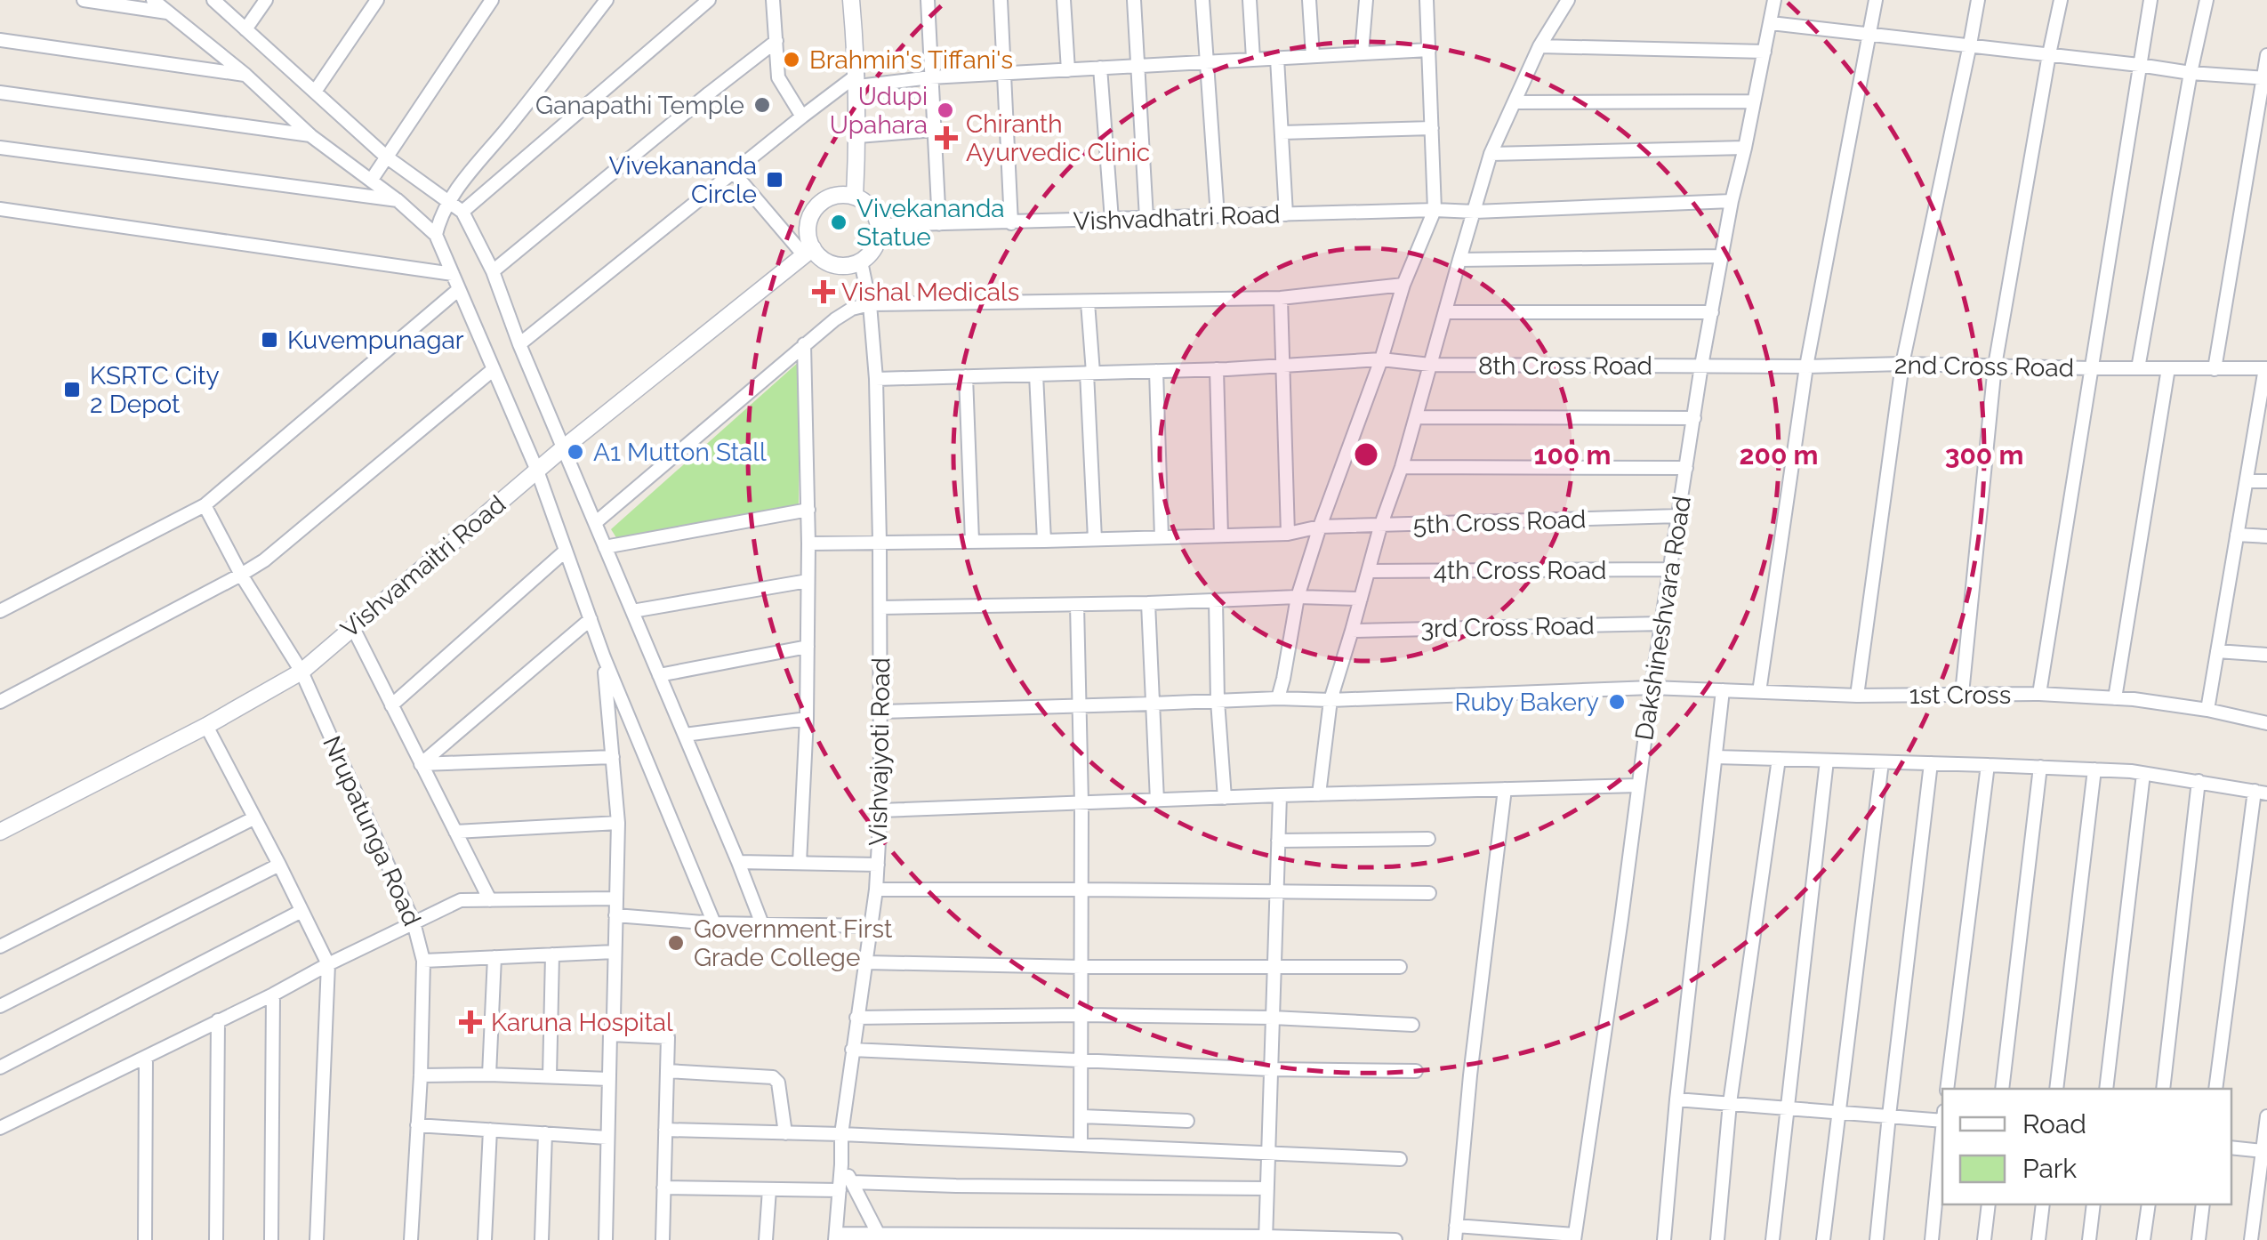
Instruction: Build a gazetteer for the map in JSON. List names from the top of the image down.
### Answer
{
  "streets": {
    "street": [
      "Vishvadhatri Road",
      "8th Cross Road",
      "2nd Cross Road",
      "5th Cross Road",
      "Vishvamaitri Road",
      "4th Cross Road",
      "Dakshineshvara Road",
      "3rd Cross Road",
      "1st Cross",
      "Vishvajyoti Road",
      "Nrupatunga Road"
    ]
  },
  "crossings": [
    ["Vishvadhatri Road", "Vishvamaitri Road"],
    ["Vishvadhatri Road", "Dakshineshvara Road"],
    ["Vishvadhatri Road", "Vishvajyoti Road"],
    ["8th Cross Road", "2nd Cross Road"],
    ["8th Cross Road", "Dakshineshvara Road"],
    ["8th Cross Road", "Vishvajyoti Road"],
    ["2nd Cross Road", "Dakshineshvara Road"],
    ["5th Cross Road", "Dakshineshvara Road"],
    ["5th Cross Road", "Vishvajyoti Road"],
    ["Vishvamaitri Road", "Vishvajyoti Road"],
    ["Vishvamaitri Road", "Nrupatunga Road"],
    ["4th Cross Road", "Dakshineshvara Road"],
    ["Dakshineshvara Road", "3rd Cross Road"],
    ["Dakshineshvara Road", "1st Cross"],
    ["1st Cross", "Vishvajyoti Road"]
  ],
  "places": {
    "other": [
      "Brahmin's Tiffani's",
      "Ganapathi Temple",
      "Udupi Upahara",
      "Vivekananda Statue",
      "A1 Mutton Stall",
      "Ruby Bakery",
      "Government First Grade College"
    ],
    "health": ["Chiranth Ayurvedic Clinic", "Vishal Medicals", "Karuna Hospital"],
    "transit": ["Vivekananda Circle", "Kuvempunagar", "KSRTC City 2 Depot"]
  },
  "legend": ["Road", "Park"],
  "rings": ["100 m", "200 m", "300 m"]
}
